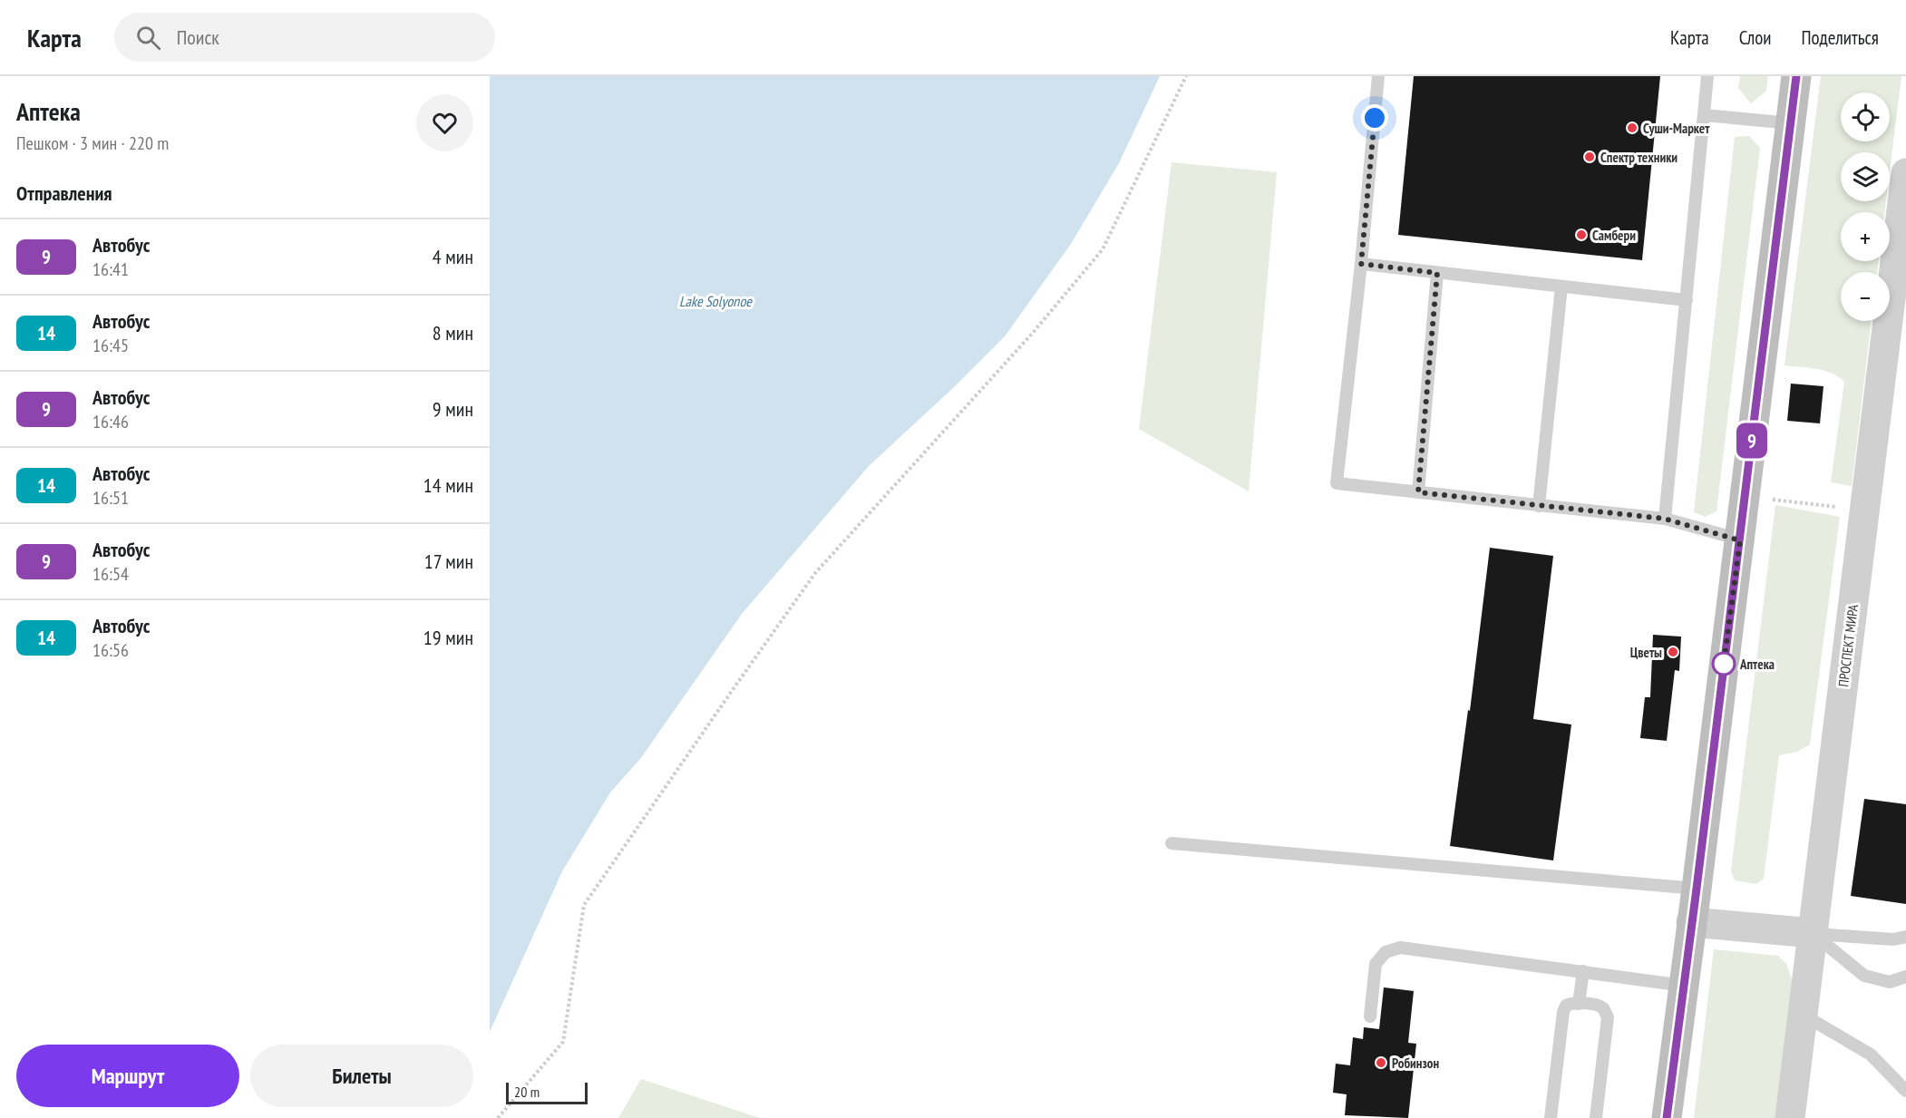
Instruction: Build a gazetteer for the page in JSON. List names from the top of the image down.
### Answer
{
  "streets": {
    "street": ["ПРОСПЕКТ МИРА"]
  },
  "water": ["Lake Solyonoe"],
  "places": [
    "Суши-Маркет",
    "Спектр техники",
    "Самбери",
    "Цветы",
    "Аптека",
    "Робинзон"
  ],
  "lines": ["bus line 9"],
  "scale_bar": "20 m",
  "page": {
    "header": "Карта",
    "search": "Поиск",
    "nav": ["Карта", "Слои", "Поделиться"],
    "heading": [
      ["Аптека", "Пешком · 3 мин · 220 m"],
      "Отправления"
    ],
    "on_map": "9",
    "map_buttons": ["+", "−"],
    "list": [
      {
        "mark": "9",
        "name": "Автобус",
        "note": "16:41",
        "value": "4 мин"
      },
      {
        "mark": "14",
        "name": "Автобус",
        "note": "16:45",
        "value": "8 мин"
      },
      {
        "mark": "9",
        "name": "Автобус",
        "note": "16:46",
        "value": "9 мин"
      },
      {
        "mark": "14",
        "name": "Автобус",
        "note": "16:51",
        "value": "14 мин"
      },
      {
        "mark": "9",
        "name": "Автобус",
        "note": "16:54",
        "value": "17 мин"
      },
      {
        "mark": "14",
        "name": "Автобус",
        "note": "16:56",
        "value": "19 мин"
      }
    ],
    "buttons": ["Маршрут", "Билеты"],
    "scale": "20 m"
  }
}
